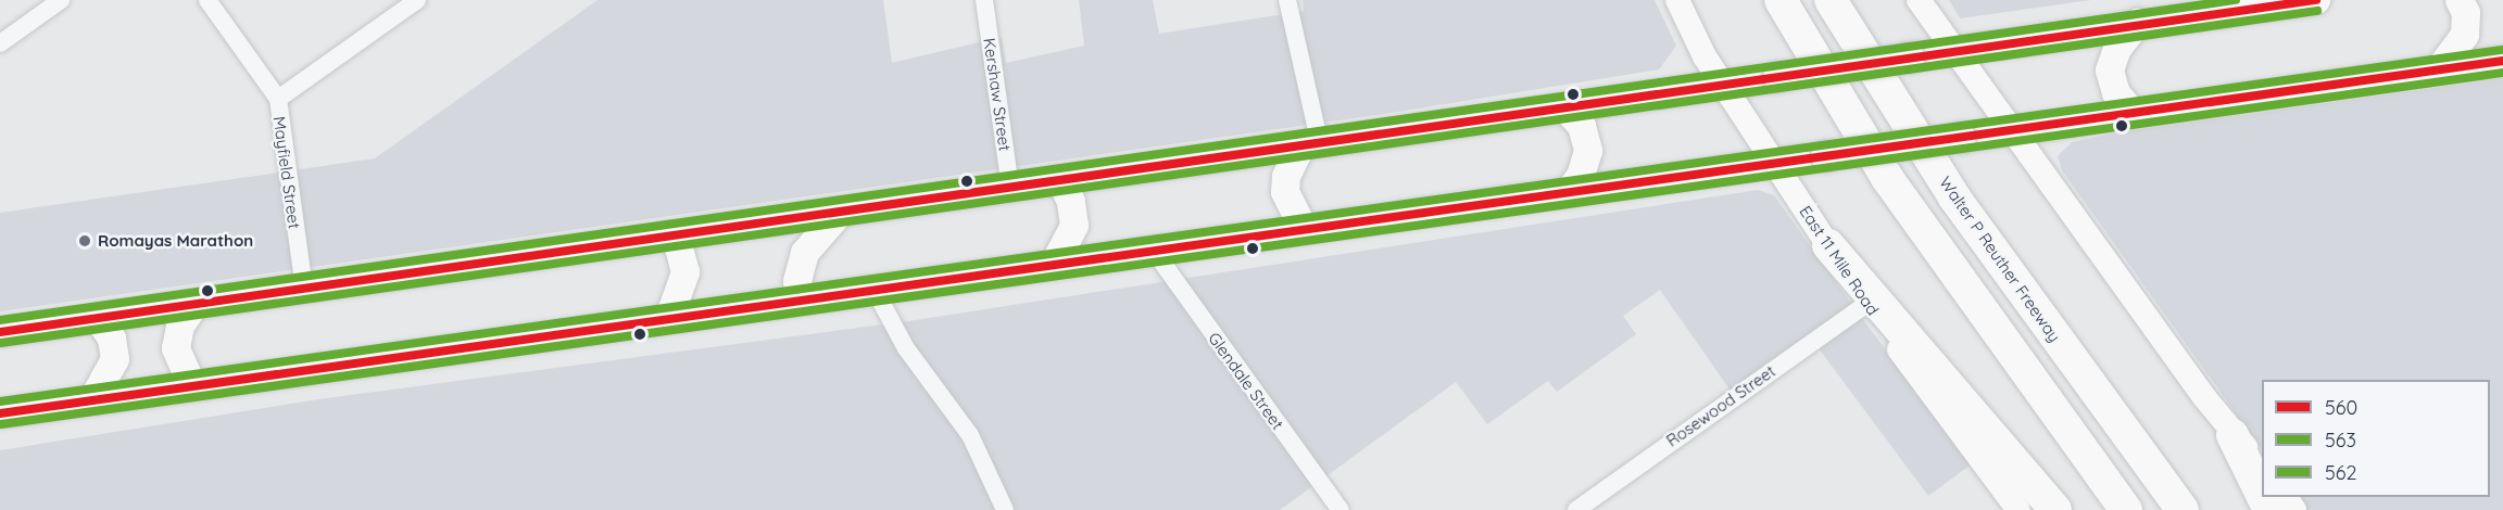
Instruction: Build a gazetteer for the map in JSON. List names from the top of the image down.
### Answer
{
  "streets": {
    "highway": ["Walter P Reuther Freeway"],
    "main road": ["East 11 Mile Road"],
    "street": [
      "Kershaw Street",
      "Mayfield Street",
      "Glendale Street",
      "Rosewood Street"
    ]
  },
  "crossings": [
    ["East 11 Mile Road", "Rosewood Street"]
  ],
  "places": ["Romayas Marathon"],
  "lines": ["transit line 560", "transit line 562", "transit line 563"],
  "legend": ["560", "563", "562"]
}
